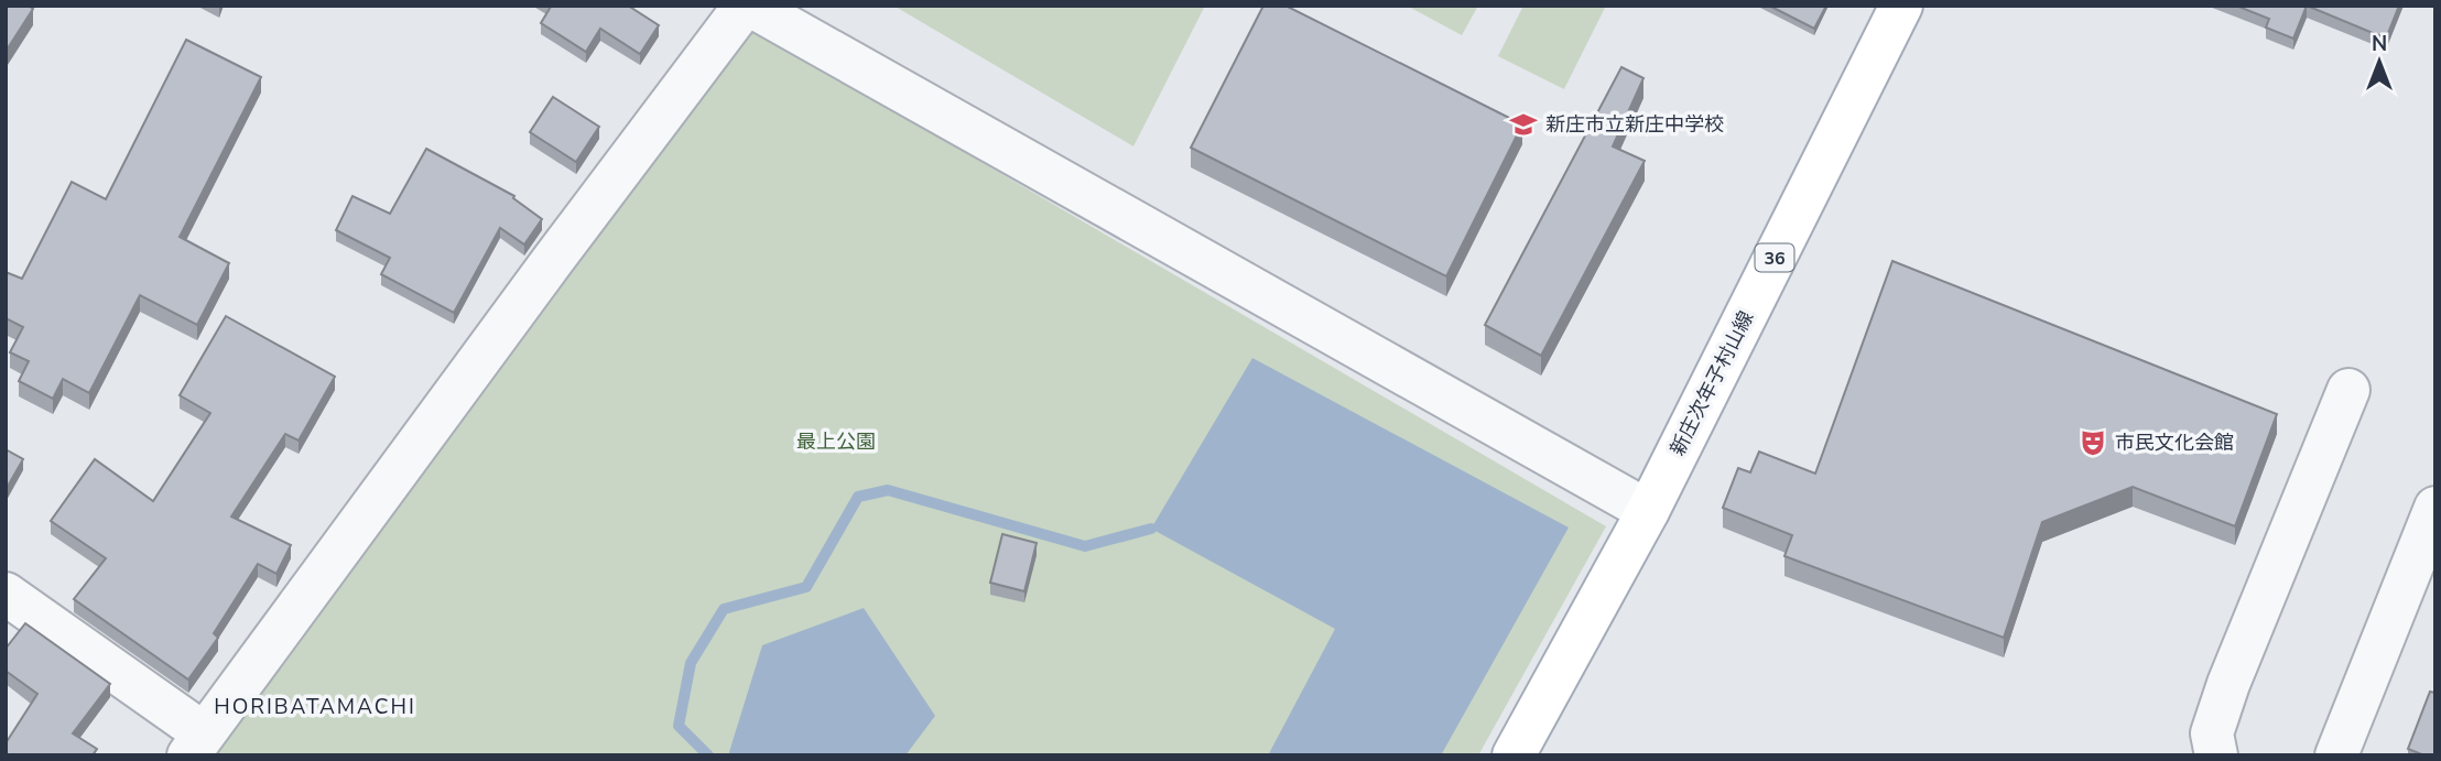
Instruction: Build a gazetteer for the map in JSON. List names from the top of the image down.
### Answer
{
  "streets": {
    "main road": ["36", "新庄次年子村山線"]
  },
  "districts": ["HORIBATAMACHI"],
  "parks": ["最上公園"],
  "places": {
    "school or university": ["新庄市立新庄中学校"],
    "theatre": ["市民文化会館"]
  },
  "north": "top"
}
